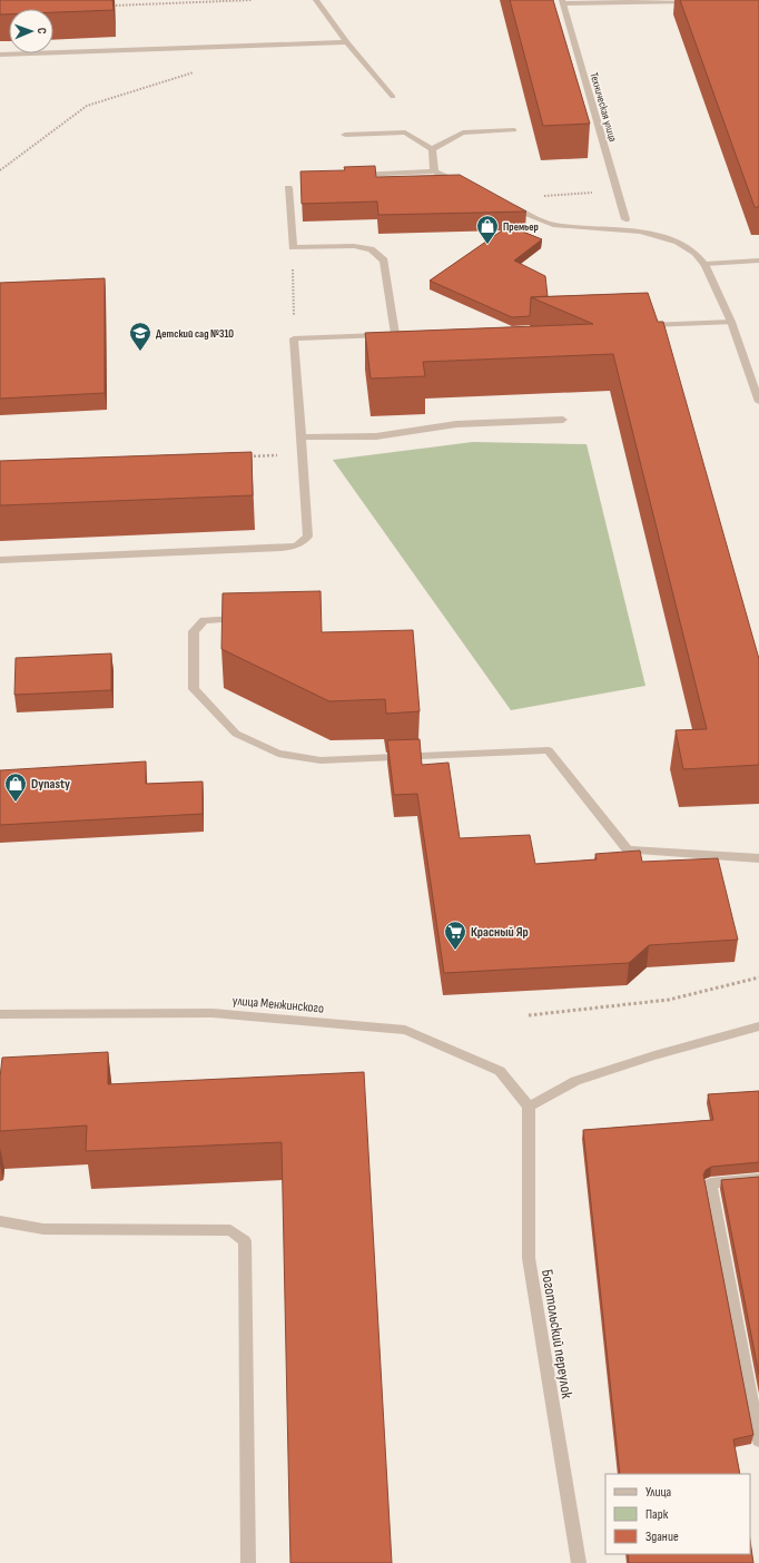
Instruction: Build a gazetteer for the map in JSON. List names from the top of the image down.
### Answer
{
  "streets": {
    "street": ["Техническая улица", "улица Менжинского", "Боготольский переулок"]
  },
  "crossings": [
    ["улица Менжинского", "Боготольский переулок"]
  ],
  "places": {
    "shop": ["Премьер", "Dynasty"],
    "school or university": ["Детский сад №310"],
    "supermarket": ["Красный Яр"]
  },
  "legend": ["Улица", "Парк", "Здание"],
  "north": "right"
}
